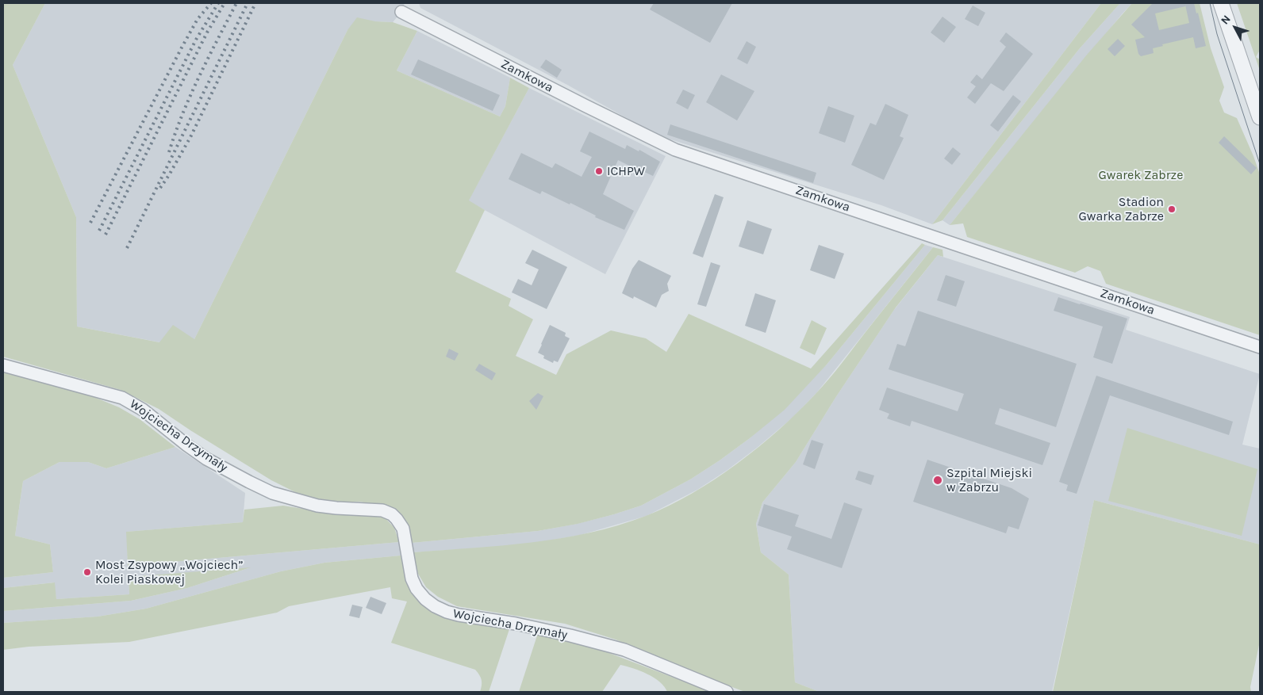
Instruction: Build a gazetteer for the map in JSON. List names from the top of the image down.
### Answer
{
  "streets": {
    "street": ["Zamkowa", "Wojciecha Drzymały"]
  },
  "parks": ["Gwarek Zabrze"],
  "places": [
    "ICHPW",
    "Stadion Gwarka Zabrze",
    "Szpital Miejski w Zabrzu",
    "Most Zsypowy „Wojciech” Kolei Piaskowej"
  ],
  "north": "top left"
}
